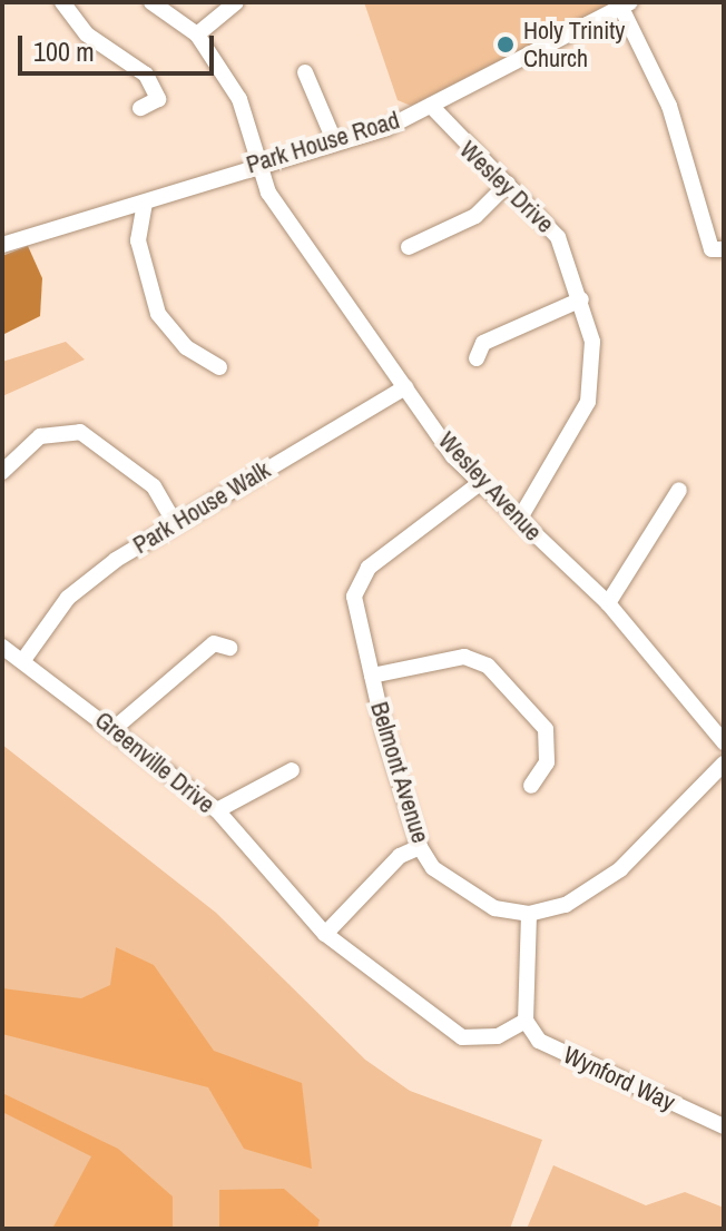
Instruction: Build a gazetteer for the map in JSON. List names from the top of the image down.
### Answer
{
  "streets": {
    "street": [
      "Park House Road",
      "Wesley Drive",
      "Wesley Avenue",
      "Park House Walk",
      "Greenville Drive",
      "Belmont Avenue",
      "Wynford Way"
    ]
  },
  "crossings": [
    ["Park House Road", "Wesley Drive"],
    ["Park House Road", "Wesley Avenue"],
    ["Wesley Drive", "Wesley Avenue"],
    ["Wesley Avenue", "Park House Walk"],
    ["Wesley Avenue", "Belmont Avenue"],
    ["Park House Walk", "Greenville Drive"],
    ["Greenville Drive", "Wynford Way"]
  ],
  "places": ["Holy Trinity Church"],
  "scale_bar": "100 m"
}
